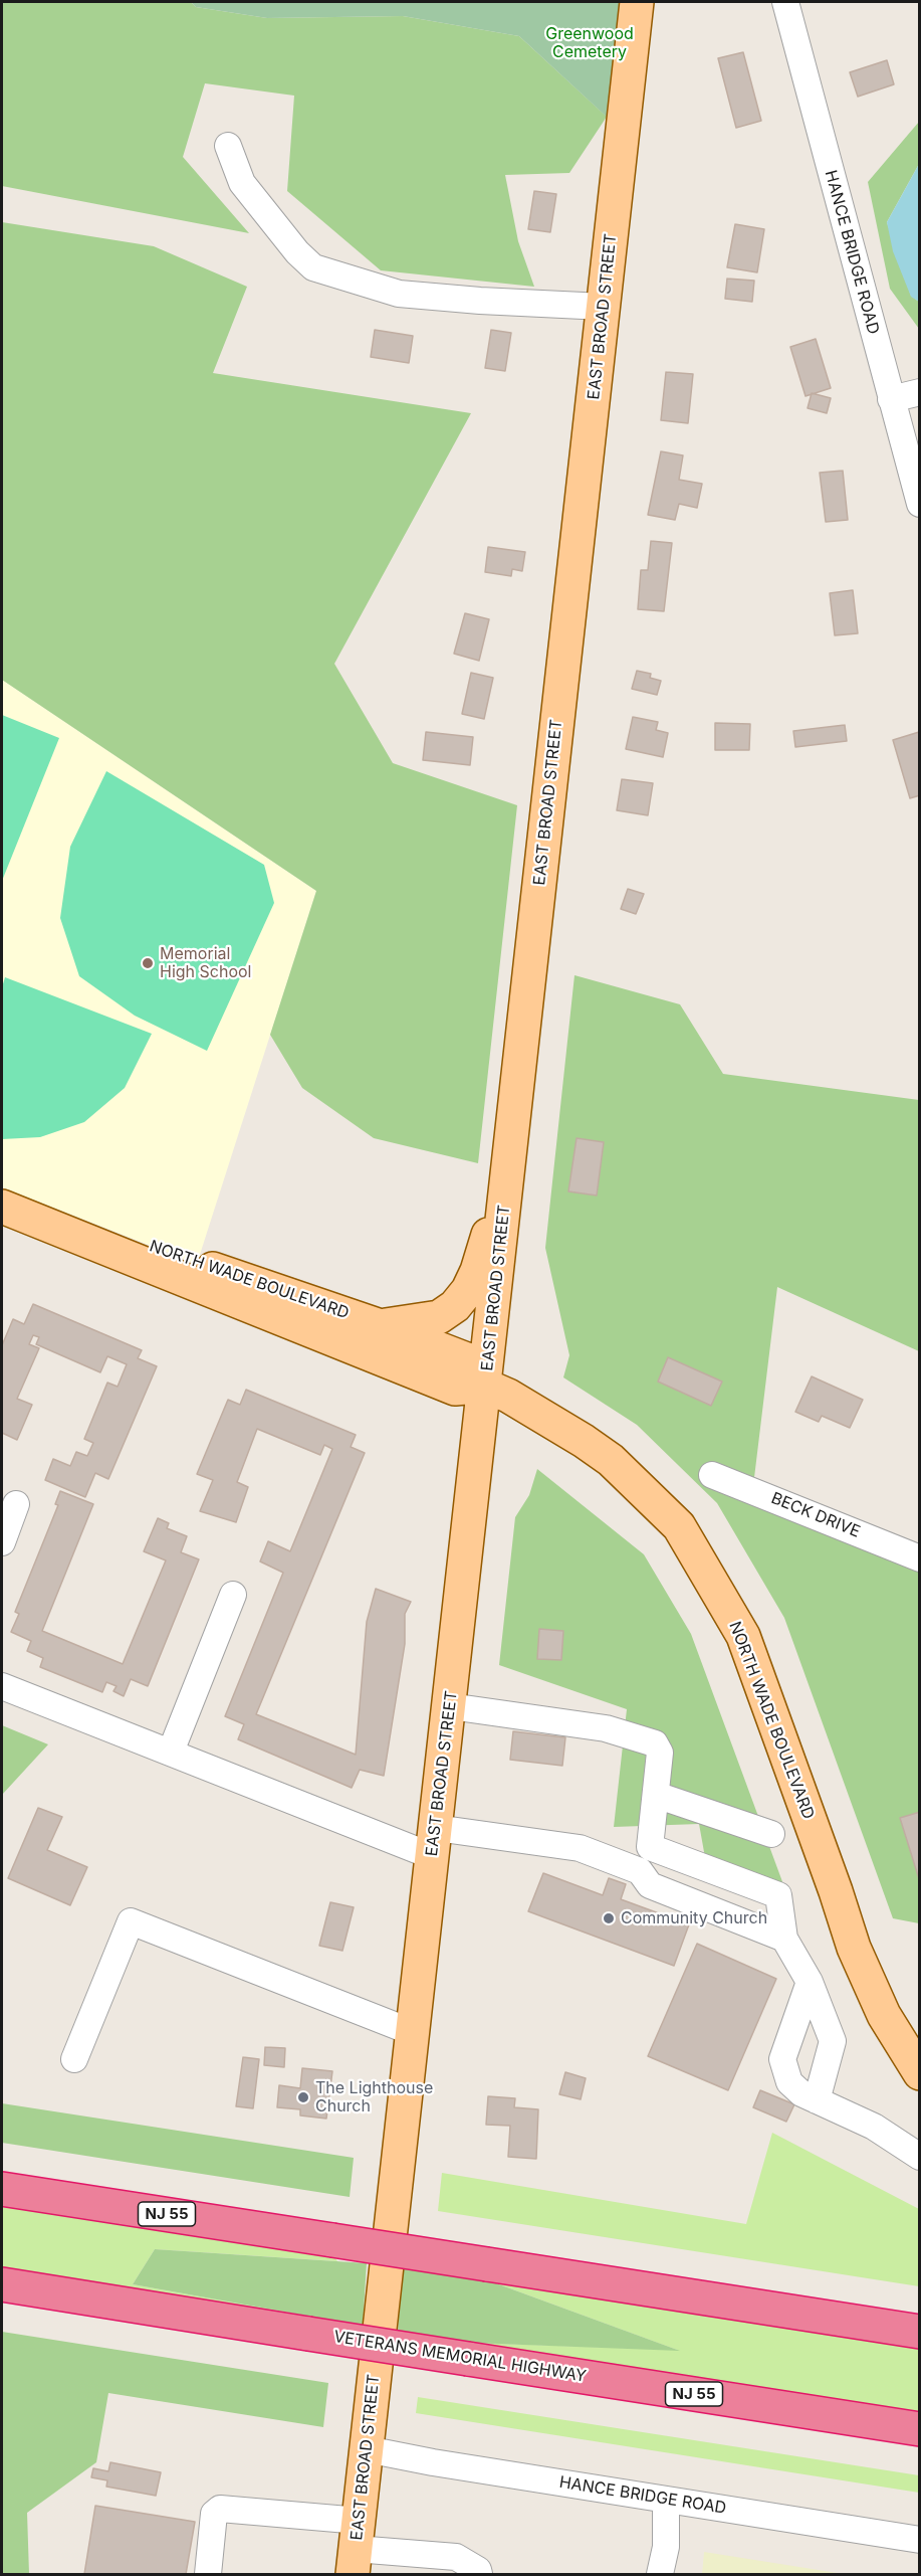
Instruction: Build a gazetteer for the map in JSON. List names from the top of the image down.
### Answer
{
  "streets": {
    "highway": ["NJ 55", "VETERANS MEMORIAL HIGHWAY"],
    "main road": ["EAST BROAD STREET", "NORTH WADE BOULEVARD"],
    "street": ["HANCE BRIDGE ROAD", "BECK DRIVE"]
  },
  "crossings": [
    ["HANCE BRIDGE ROAD", "EAST BROAD STREET"],
    ["EAST BROAD STREET", "NORTH WADE BOULEVARD"]
  ],
  "parks": ["Greenwood Cemetery"],
  "places": ["Memorial High School", "Community Church", "The Lighthouse Church"]
}
